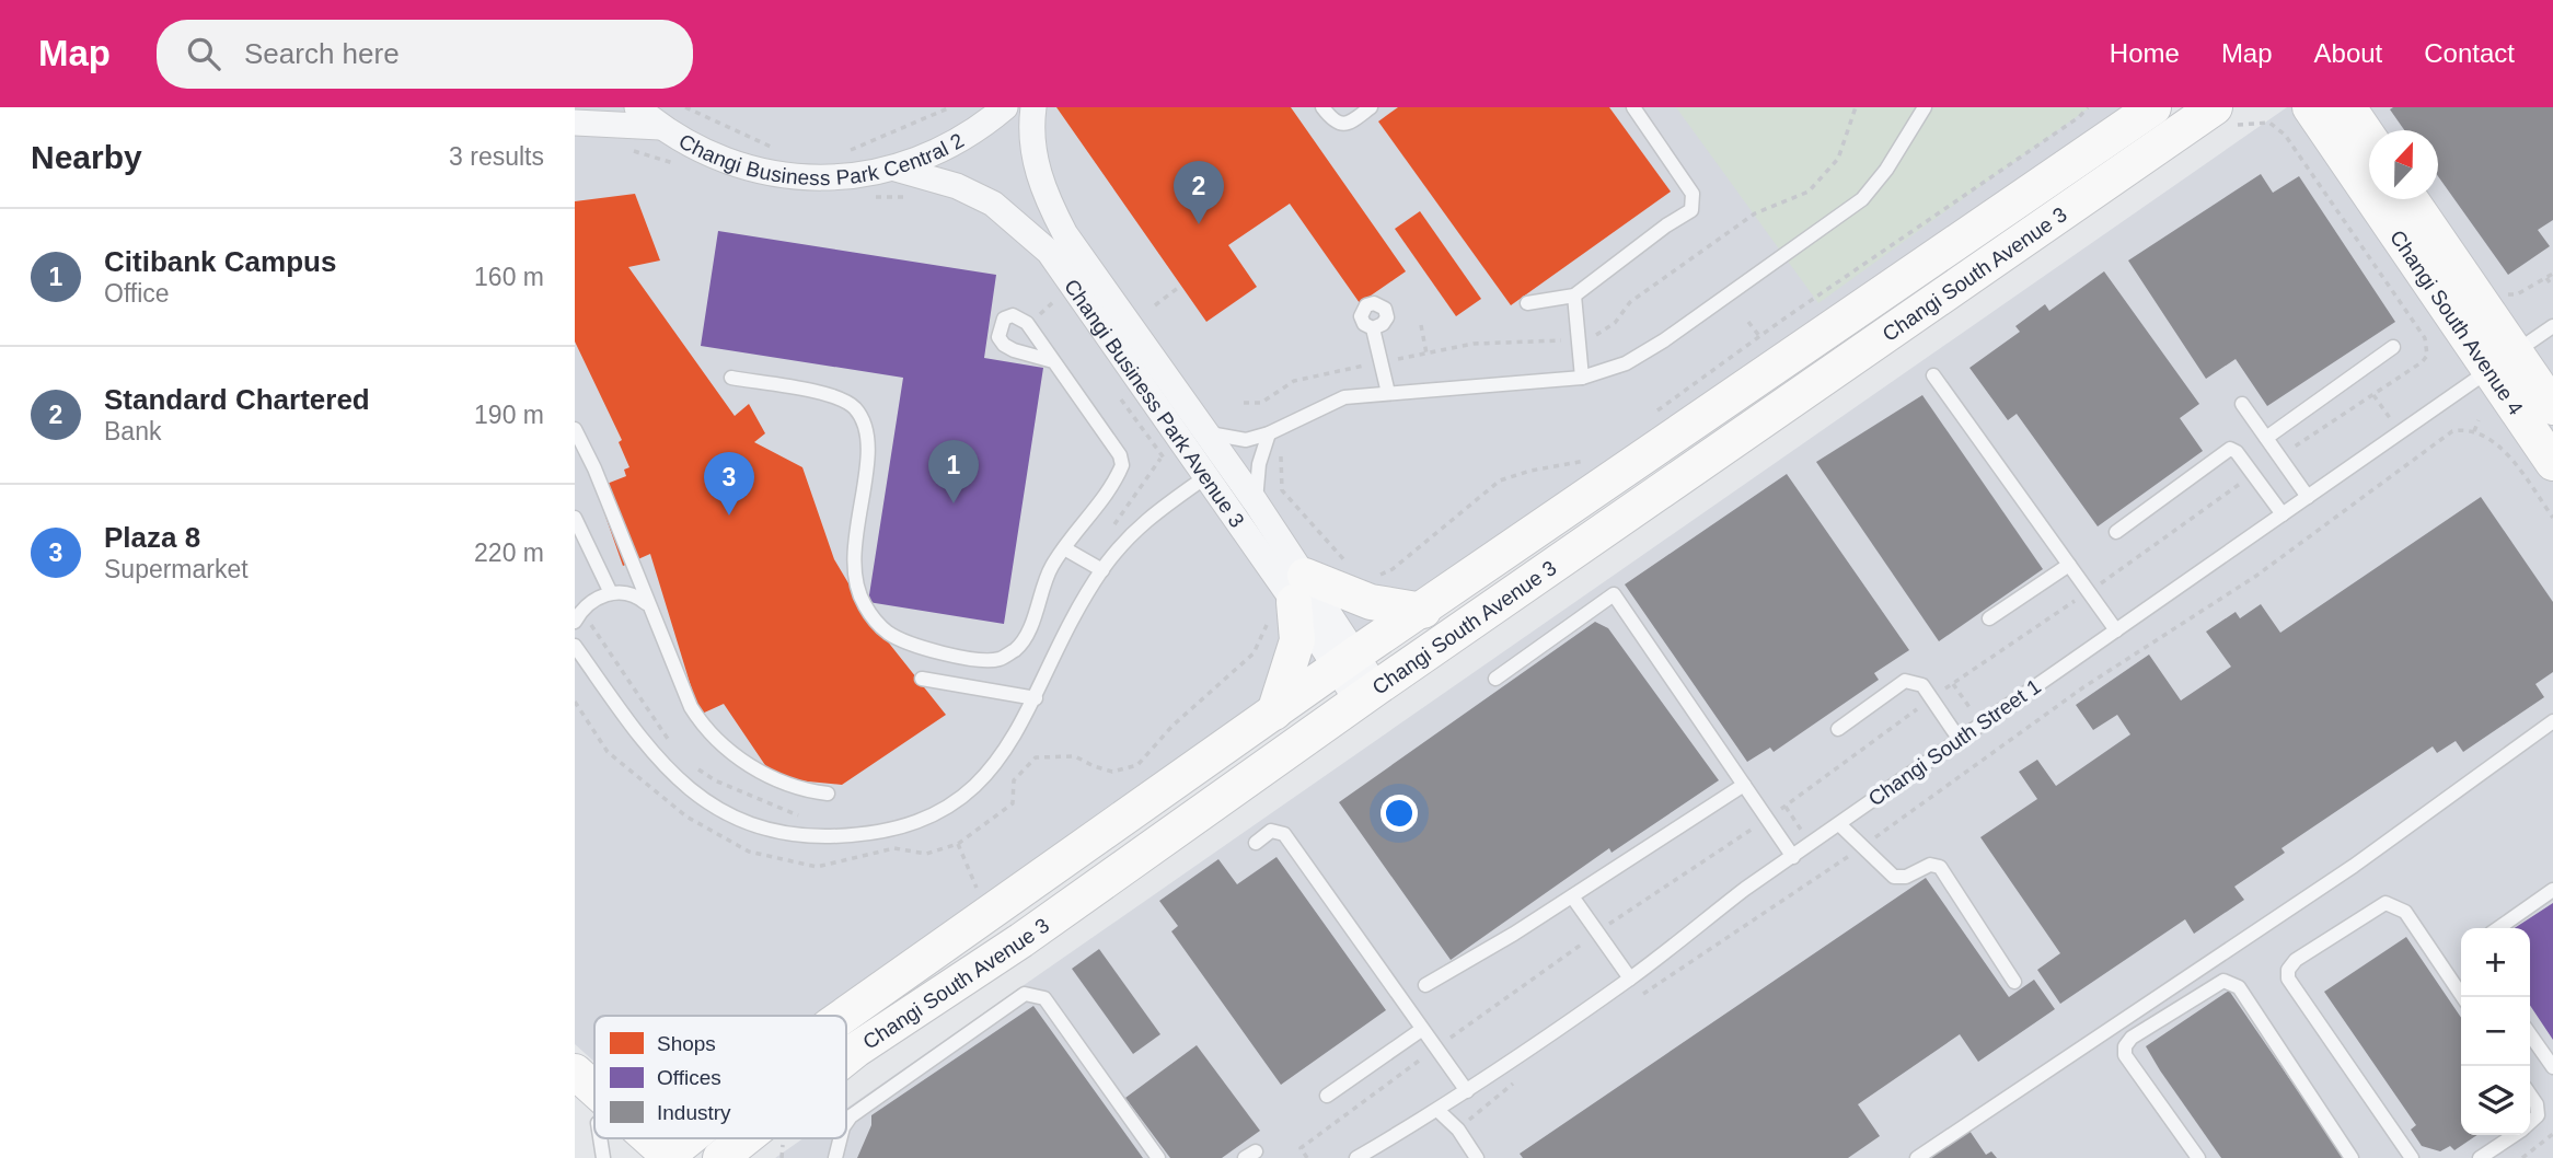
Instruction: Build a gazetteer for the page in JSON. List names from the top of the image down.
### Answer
{
  "streets": {
    "street": [
      "Changi Business Park Central 2",
      "Changi South Avenue 3",
      "Changi South Avenue 4",
      "Changi Business Park Avenue 3"
    ],
    "lane": ["Changi South Street 1"]
  },
  "crossings": [
    ["Changi Business Park Central 2", "Changi Business Park Avenue 3"],
    ["Changi South Avenue 3", "Changi Business Park Avenue 3"],
    ["Changi South Avenue 4", "Changi South Street 1"]
  ],
  "legend": ["Shops", "Offices", "Industry"],
  "north": "top",
  "page": {
    "header": "Map",
    "search": "Search here",
    "nav": [
      "Home",
      "Map",
      "About",
      "Contact"
    ],
    "heading": ["Nearby", "3 results"],
    "pins": ["2", "1", "3"],
    "list": [
      {
        "mark": "1",
        "name": "Citibank Campus",
        "note": "Office",
        "value": "160 m"
      },
      {
        "mark": "2",
        "name": "Standard Chartered",
        "note": "Bank",
        "value": "190 m"
      },
      {
        "mark": "3",
        "name": "Plaza 8",
        "note": "Supermarket",
        "value": "220 m"
      }
    ],
    "map_buttons": ["+", "−"]
  }
}
